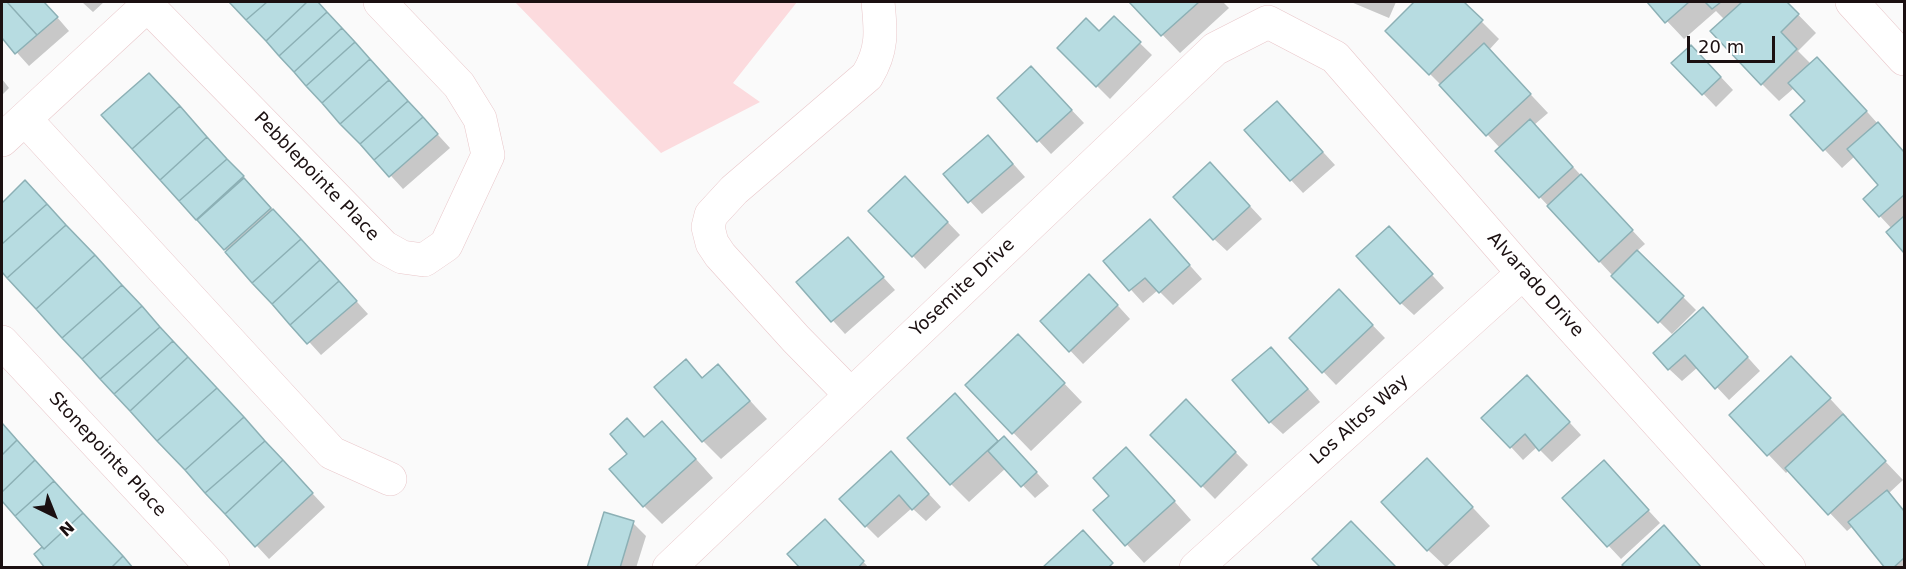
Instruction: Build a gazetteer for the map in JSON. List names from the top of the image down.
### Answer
{
  "streets": {
    "street": [
      "Pebblepointe Place",
      "Alvarado Drive",
      "Yosemite Drive",
      "Los Altos Way",
      "Stonepointe Place"
    ]
  },
  "crossings": [
    ["Alvarado Drive", "Yosemite Drive"],
    ["Alvarado Drive", "Los Altos Way"]
  ],
  "scale_bar": "20 m",
  "north": "bottom right"
}
